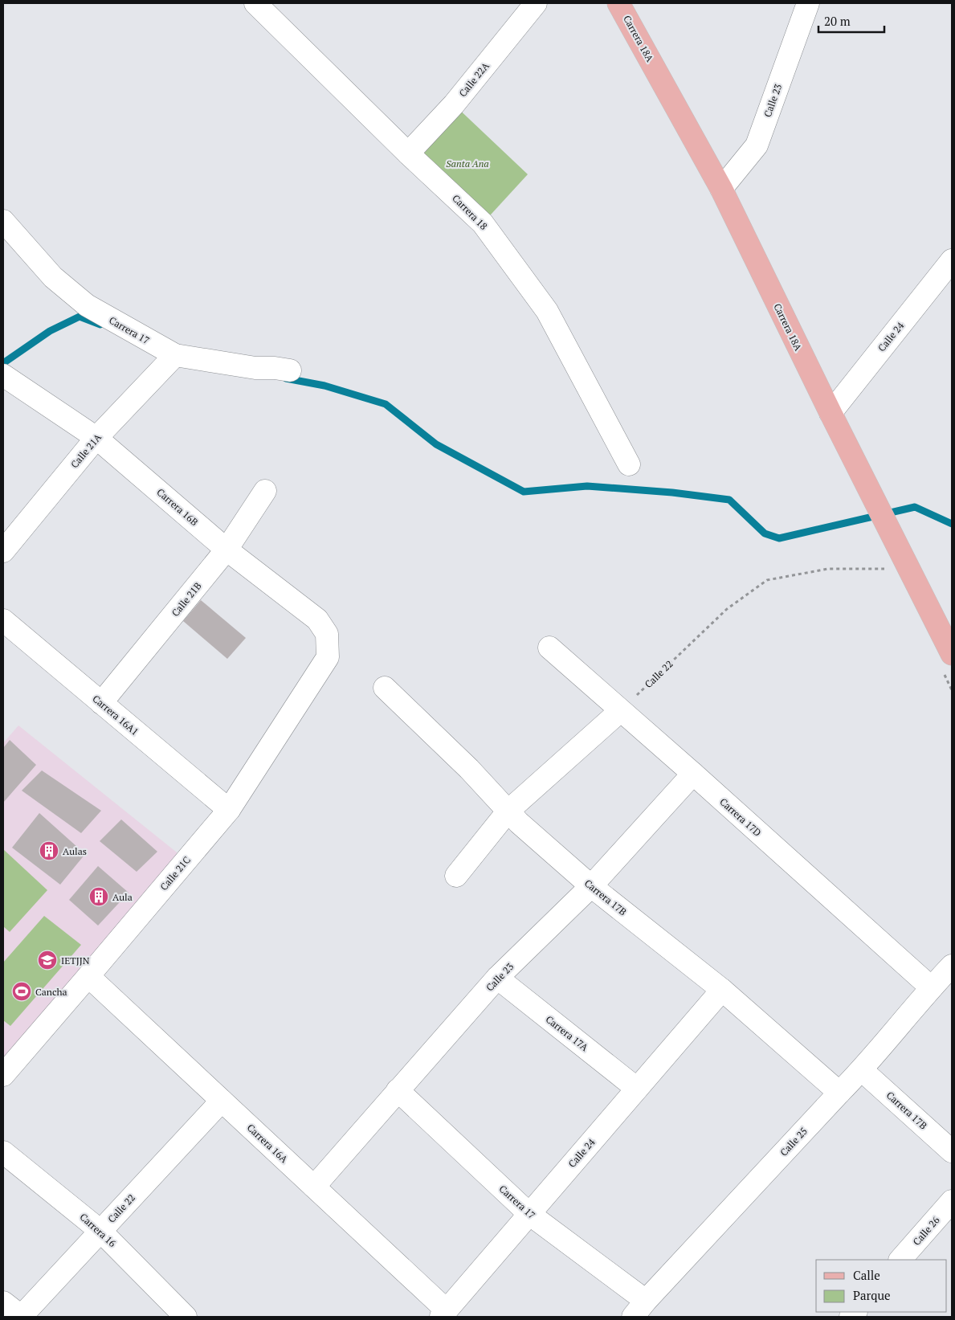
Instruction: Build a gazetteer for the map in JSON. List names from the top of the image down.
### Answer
{
  "streets": {
    "main road": ["Carrera 18A"],
    "street": [
      "Calle 22A",
      "Calle 23",
      "Carrera 18",
      "Carrera 17",
      "Calle 24",
      "Calle 21A",
      "Carrera 16B",
      "Calle 21B",
      "Calle 22",
      "Carrera 16A1",
      "Carrera 17D",
      "Calle 21C",
      "Carrera 17B",
      "Carrera 17A",
      "Calle 25",
      "Carrera 16A",
      "Carrera 16",
      "Calle 26"
    ]
  },
  "crossings": [
    ["Carrera 18A", "Calle 23"],
    ["Carrera 18A", "Calle 24"],
    ["Carrera 18A", "Calle 22"],
    ["Calle 22A", "Carrera 18"],
    ["Calle 23", "Carrera 17"],
    ["Calle 23", "Carrera 17D"],
    ["Calle 23", "Carrera 17B"],
    ["Calle 23", "Carrera 17A"],
    ["Calle 23", "Carrera 16A"],
    ["Carrera 17", "Calle 24"],
    ["Carrera 17", "Calle 21A"],
    ["Carrera 17", "Calle 25"],
    ["Calle 24", "Carrera 17B"],
    ["Calle 24", "Carrera 17A"],
    ["Calle 24", "Carrera 16A"],
    ["Calle 21A", "Carrera 16B"],
    ["Carrera 16B", "Calle 21B"],
    ["Carrera 16B", "Calle 21C"],
    ["Calle 21B", "Carrera 16A1"],
    ["Calle 22", "Carrera 17D"],
    ["Calle 22", "Carrera 16A"],
    ["Calle 22", "Carrera 16"],
    ["Carrera 16A1", "Calle 21C"],
    ["Carrera 17D", "Calle 25"],
    ["Calle 21C", "Carrera 16A"],
    ["Carrera 17B", "Calle 25"]
  ],
  "parks": ["Santa Ana"],
  "places": {
    "building": ["Aulas", "Aula"],
    "school or university": ["IETJJN"],
    "sports": ["Cancha"]
  },
  "legend": ["Calle", "Parque"],
  "scale_bar": "20 m"
}
